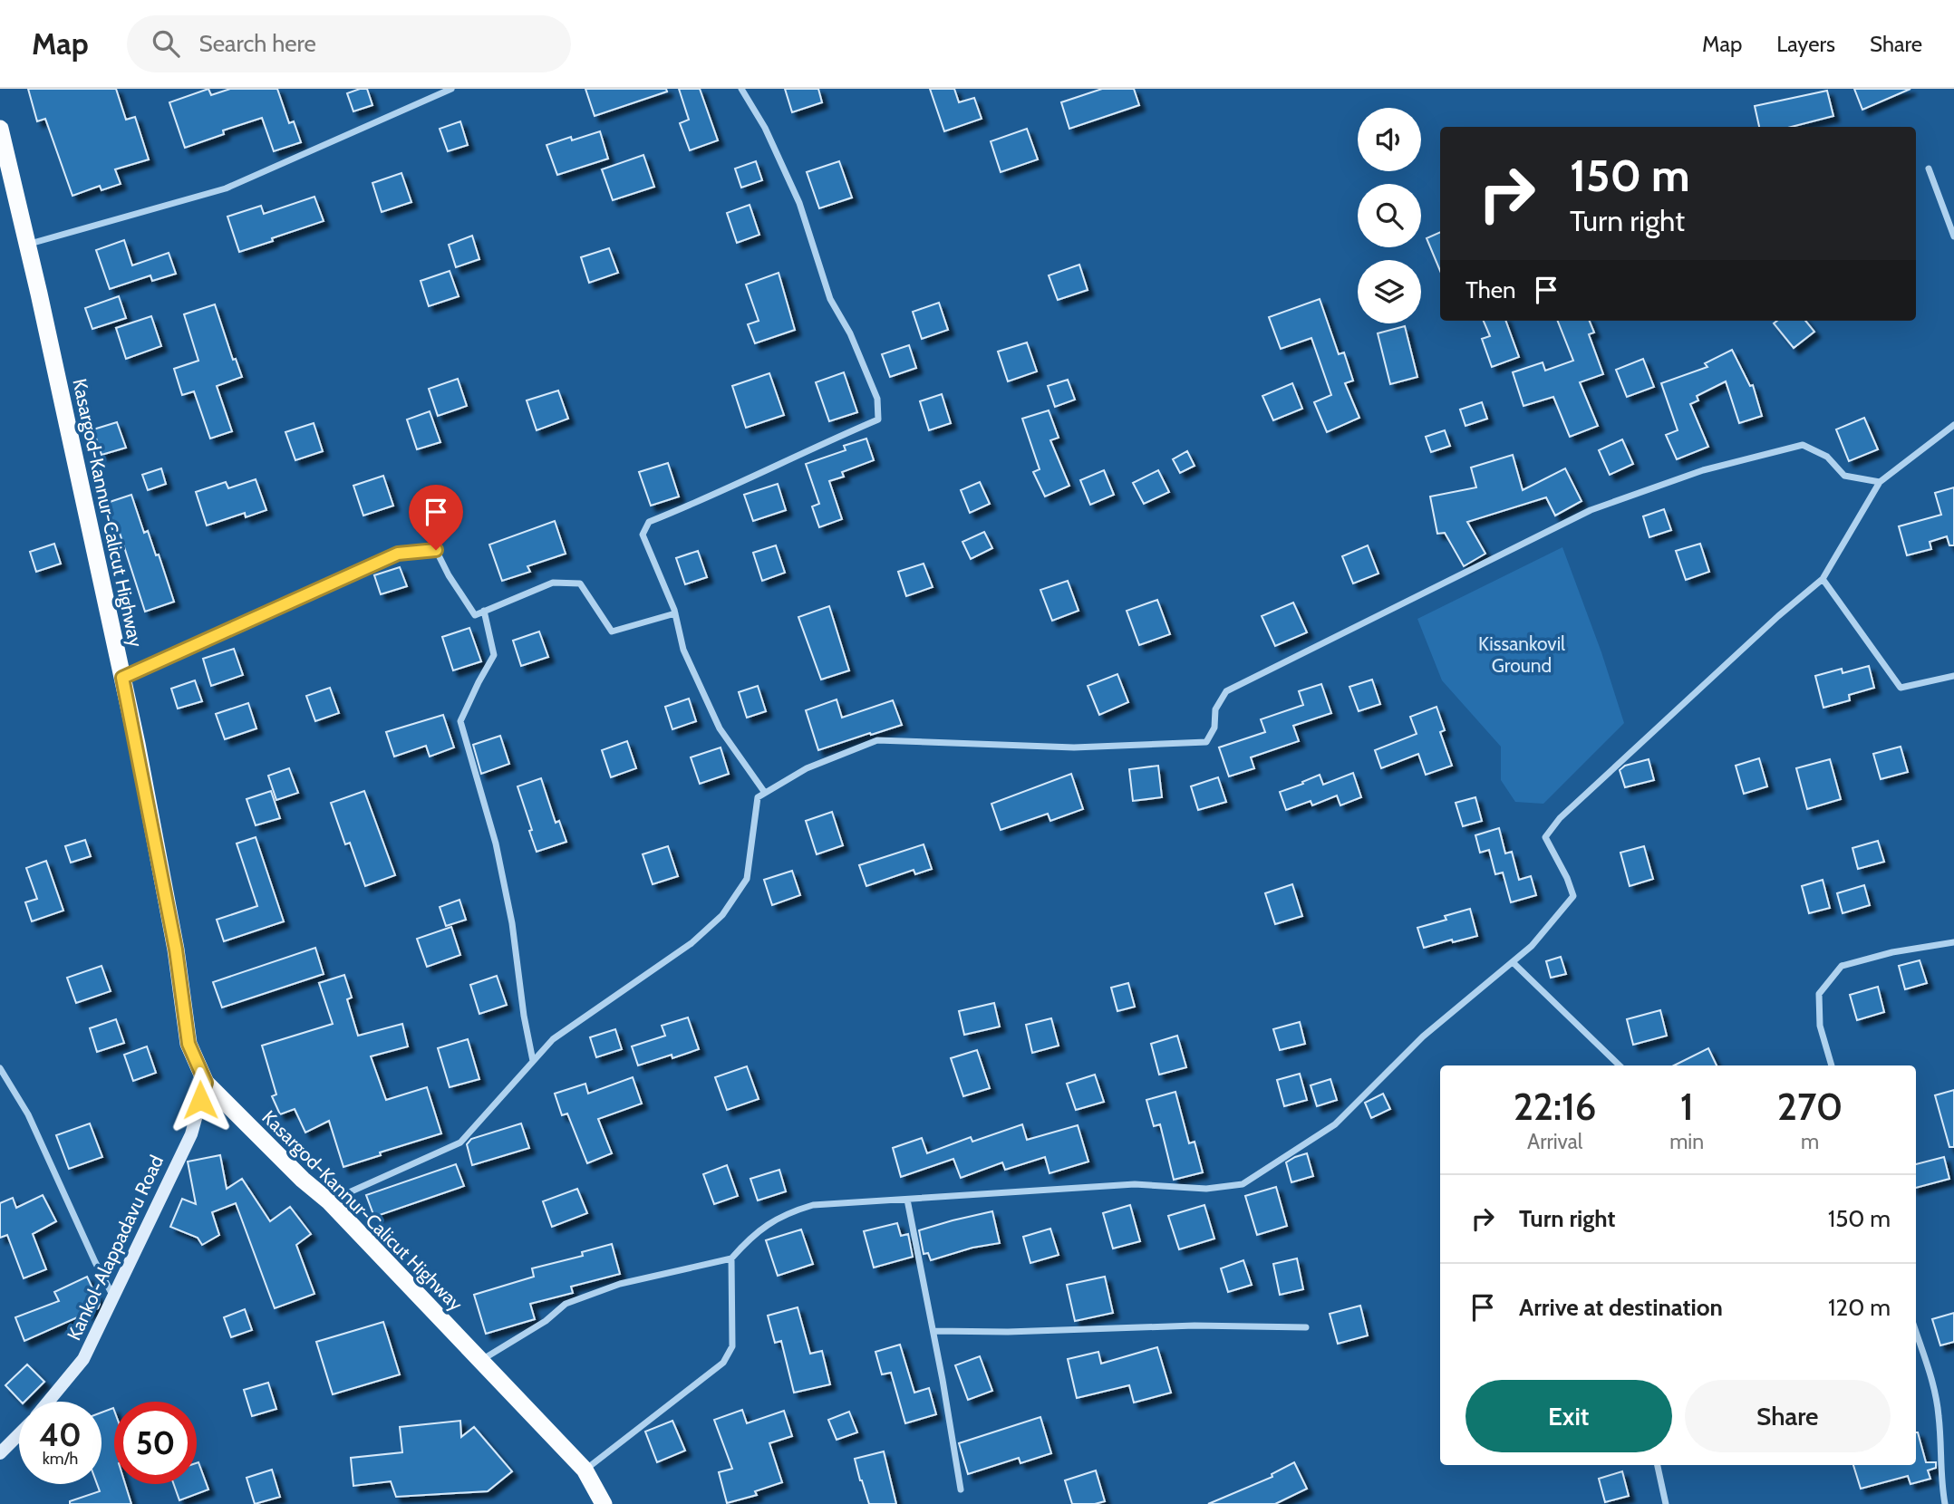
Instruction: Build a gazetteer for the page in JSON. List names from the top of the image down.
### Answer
{
  "streets": {
    "highway": ["Kasargod-Kannur-Calicut Highway"],
    "main road": ["Kankol-Alappadavu Road"]
  },
  "crossings": [
    ["Kasargod-Kannur-Calicut Highway", "Kankol-Alappadavu Road"]
  ],
  "parks": ["Kissankovil Ground"],
  "page": {
    "header": "Map",
    "search": "Search here",
    "nav": ["Map", "Layers", "Share"],
    "turn": ["150 m", "Turn right"],
    "then": "Then",
    "eta": [
      "22:16",
      "Arrival",
      "1",
      "min",
      "270",
      "m"
    ],
    "list": [
      {
        "name": "Turn right",
        "value": "150 m"
      },
      {
        "name": "Arrive at destination",
        "value": "120 m"
      }
    ],
    "buttons": ["Exit", "Share"],
    "speed": "40 km/h",
    "limit": "50"
  }
}
